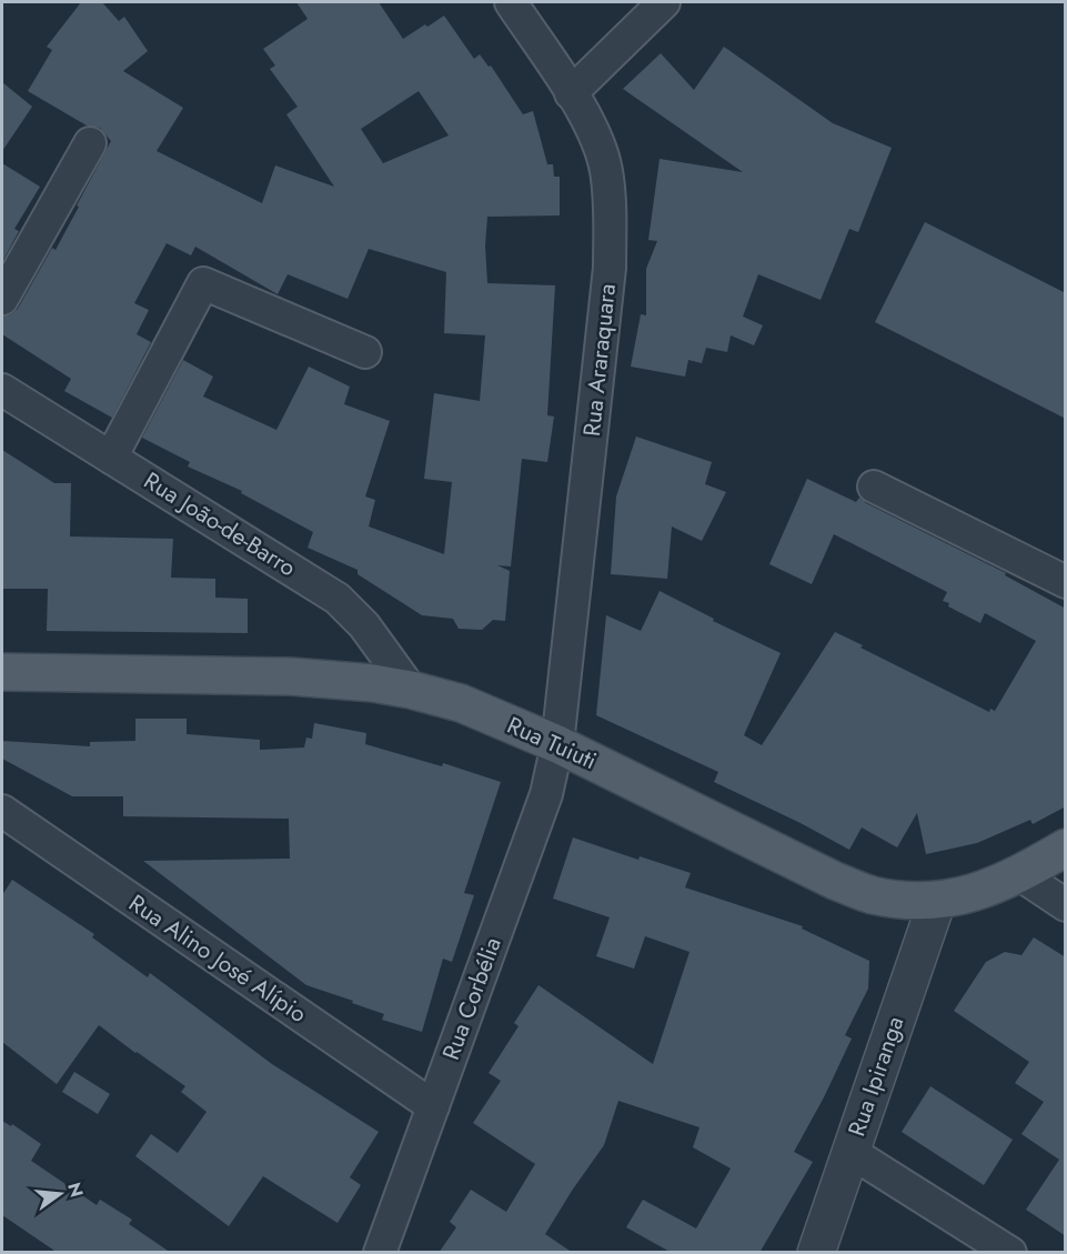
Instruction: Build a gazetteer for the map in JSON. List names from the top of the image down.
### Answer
{
  "streets": {
    "main road": ["Rua Tuiuti"],
    "street": [
      "Rua Araraquara",
      "Rua João-de-Barro",
      "Rua Alino José Alípio",
      "Rua Corbélia",
      "Rua Ipiranga"
    ]
  },
  "crossings": [
    ["Rua Araraquara", "Rua Tuiuti"],
    ["Rua Araraquara", "Rua Corbélia"],
    ["Rua João-de-Barro", "Rua Tuiuti"],
    ["Rua Tuiuti", "Rua Corbélia"],
    ["Rua Tuiuti", "Rua Ipiranga"],
    ["Rua Alino José Alípio", "Rua Corbélia"]
  ],
  "north": "right"
}
